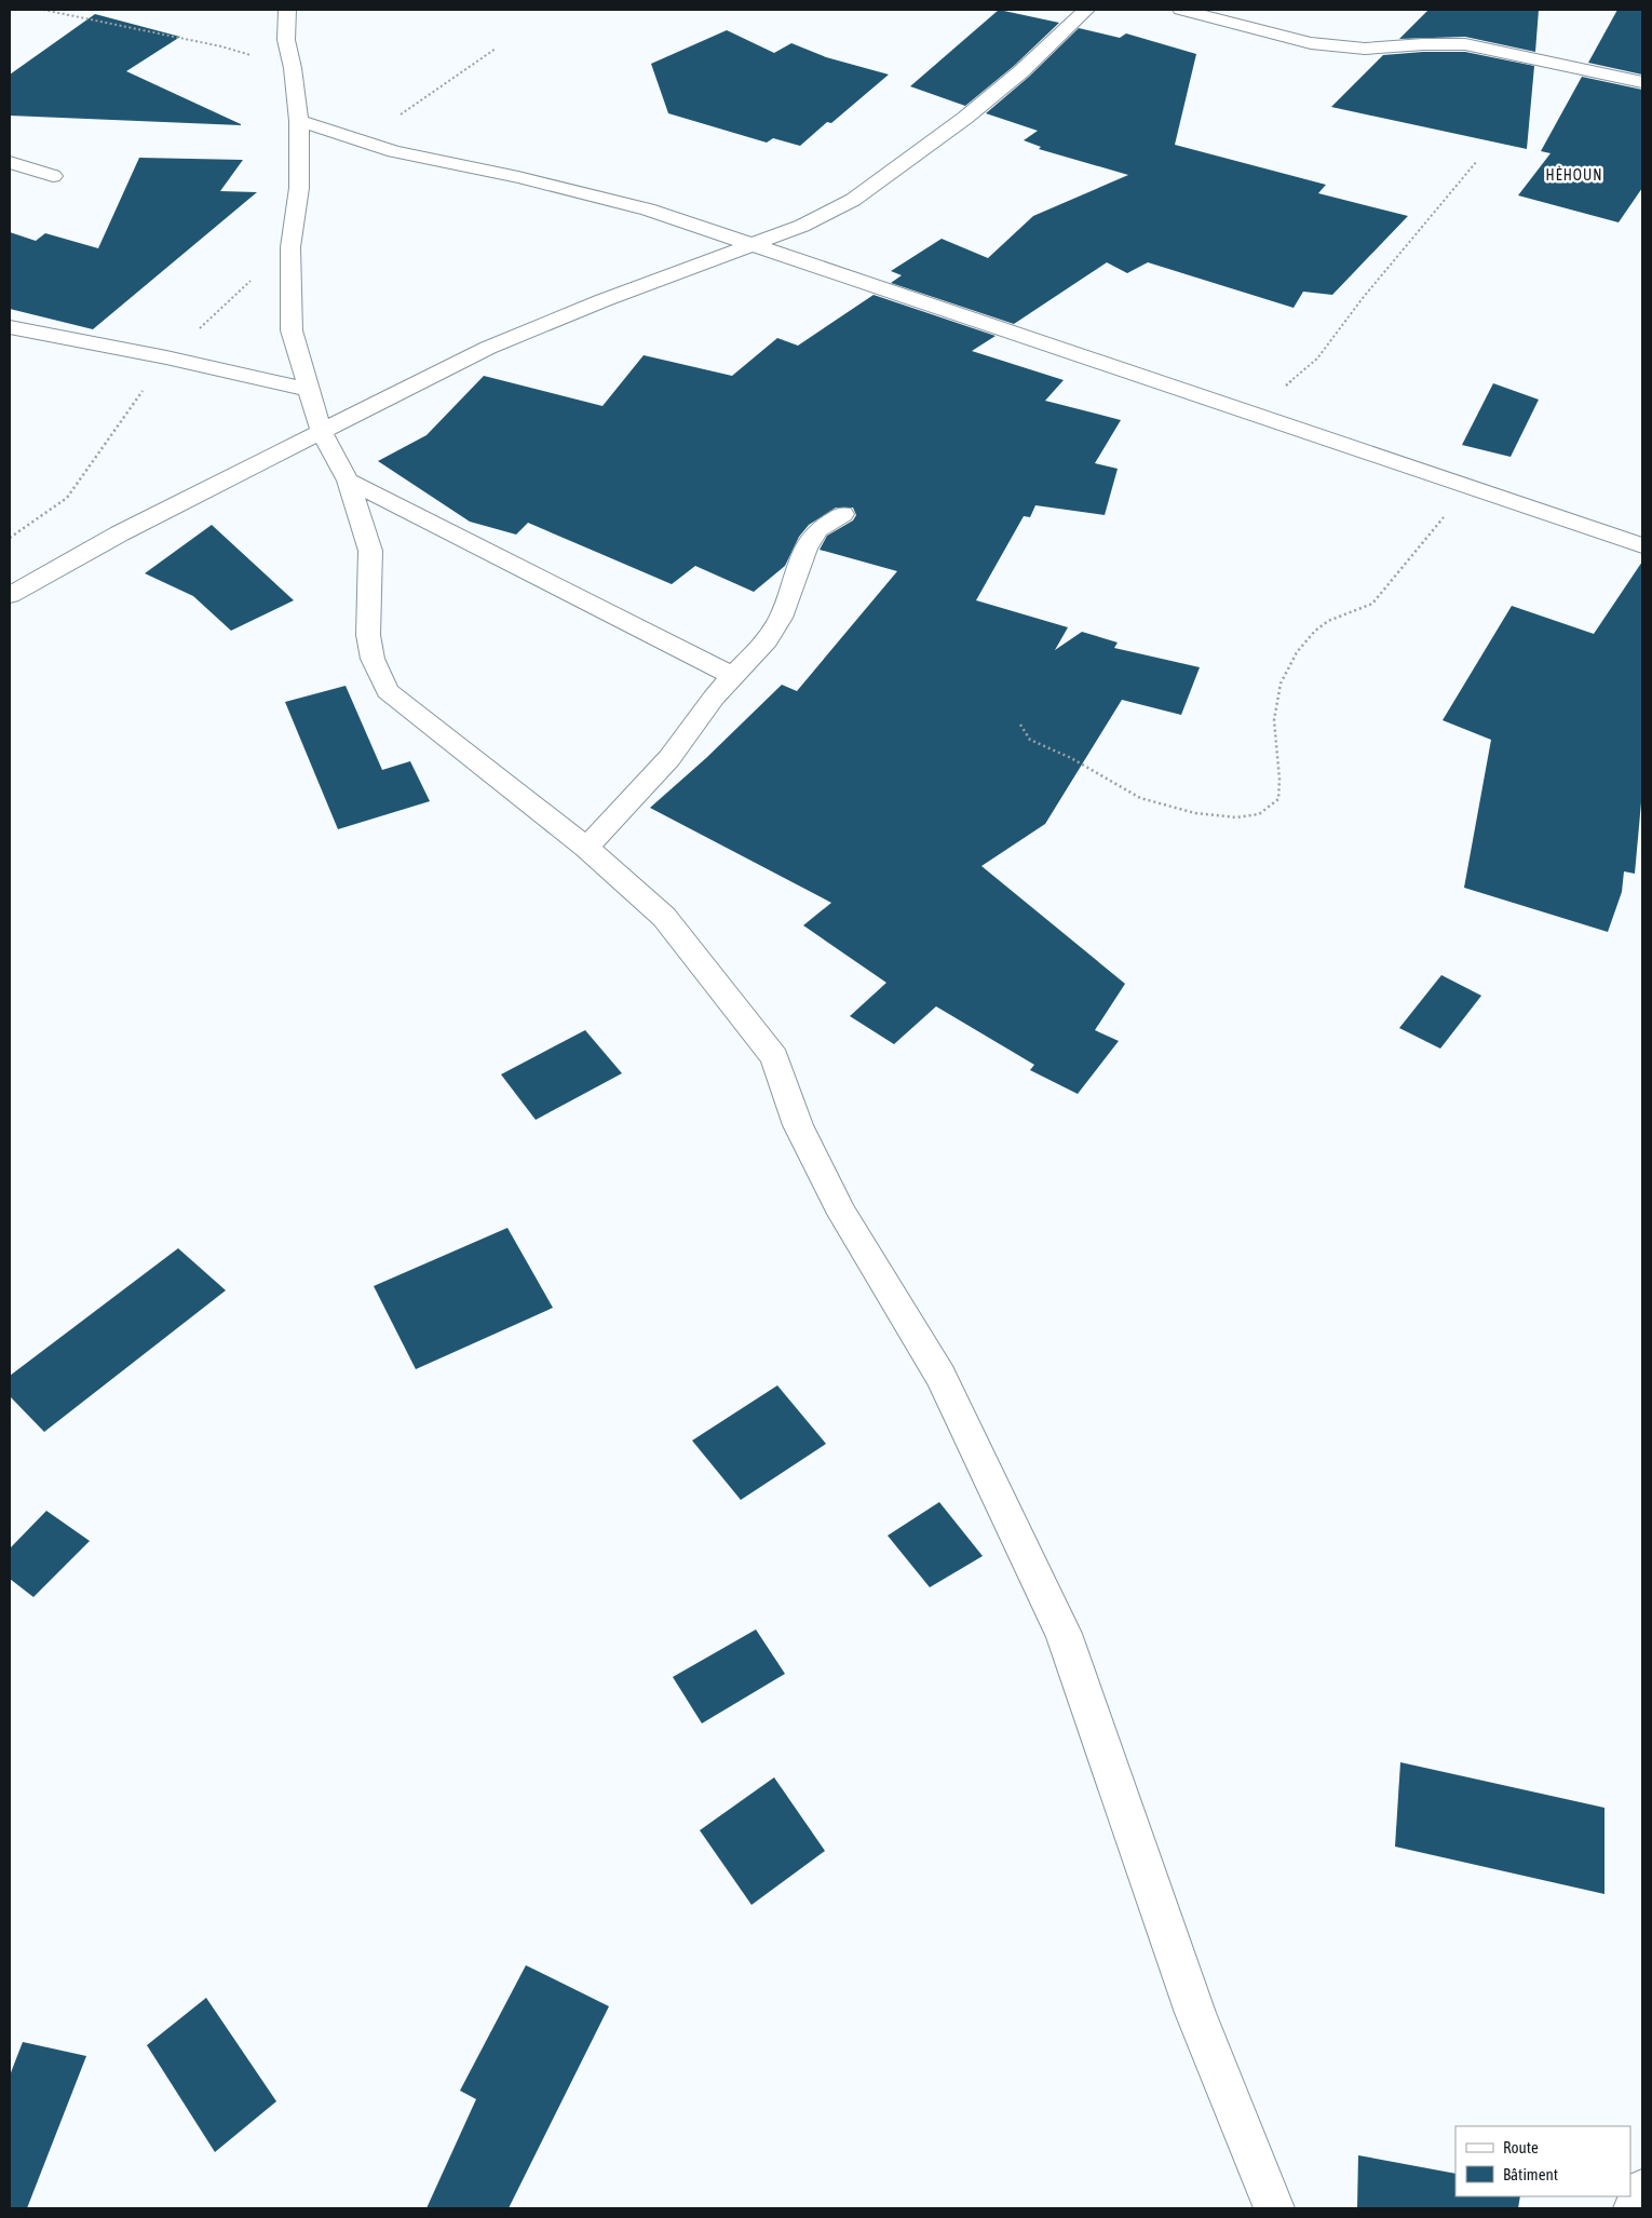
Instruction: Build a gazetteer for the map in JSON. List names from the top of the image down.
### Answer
{
  "districts": ["HÈHOUN"],
  "legend": ["Route", "Bâtiment"]
}
